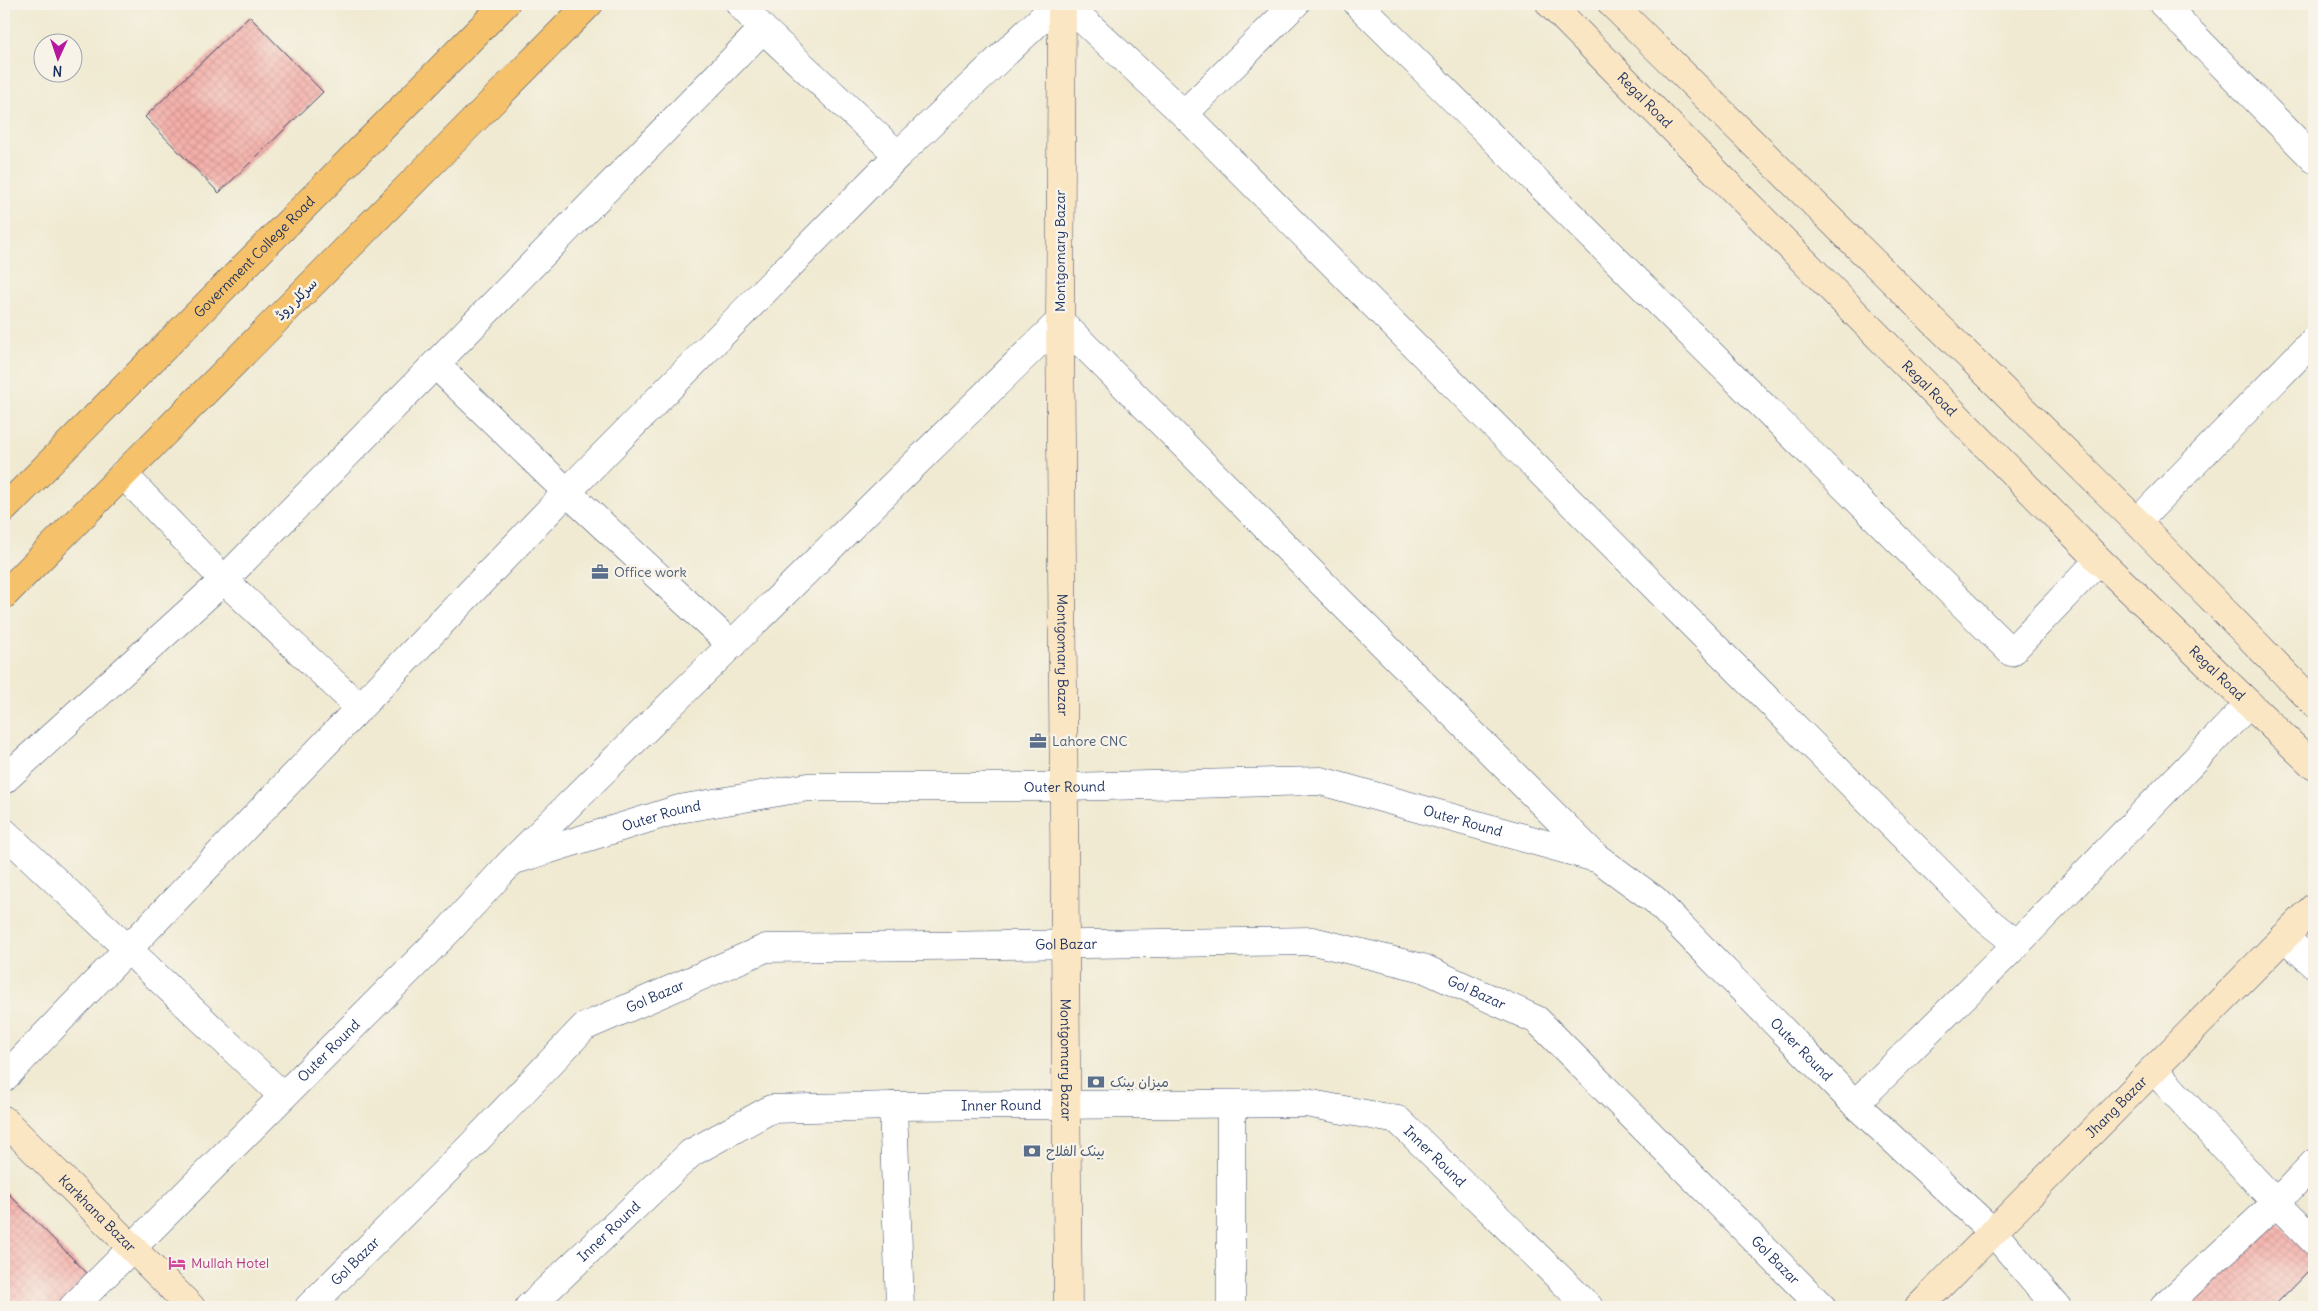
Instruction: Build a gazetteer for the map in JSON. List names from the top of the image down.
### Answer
{
  "streets": {
    "main road": ["Government College Road", "سرکلر روڈ"],
    "street": [
      "Regal Road",
      "Montgomary Bazar",
      "Outer Round",
      "Gol Bazar",
      "Inner Round",
      "Jhang Bazar",
      "Karkhana Bazar"
    ]
  },
  "crossings": [
    ["Montgomary Bazar", "Outer Round"],
    ["Montgomary Bazar", "Gol Bazar"],
    ["Montgomary Bazar", "Inner Round"],
    ["Outer Round", "Jhang Bazar"],
    ["Outer Round", "Karkhana Bazar"]
  ],
  "places": {
    "office": ["Office work", "Lahore CNC"],
    "bank": ["میزان بینک", "بینک الفلاح"],
    "hotel": ["Mullah Hotel"]
  },
  "north": "bottom"
}
